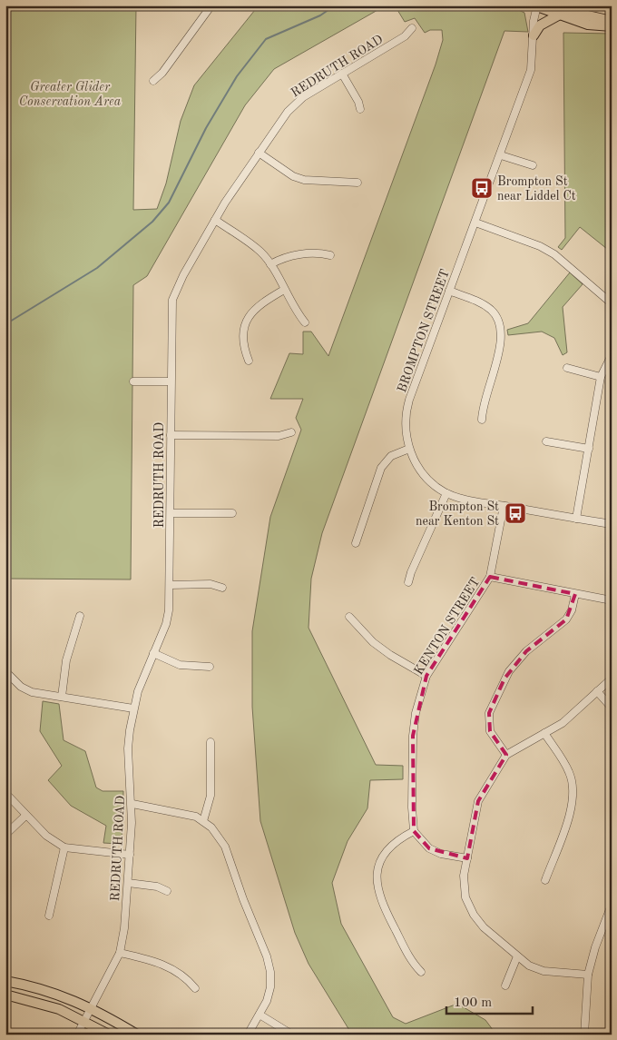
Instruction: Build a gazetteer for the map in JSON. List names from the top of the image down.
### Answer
{
  "streets": {
    "street": ["REDRUTH ROAD", "BROMPTON STREET", "KENTON STREET"]
  },
  "crossings": [
    ["BROMPTON STREET", "KENTON STREET"]
  ],
  "parks": ["Greater Glider Conservation Area"],
  "places": {
    "bus stop": ["Brompton St near Liddel Ct", "Brompton St near Kenton St"]
  },
  "scale_bar": "100 m"
}
